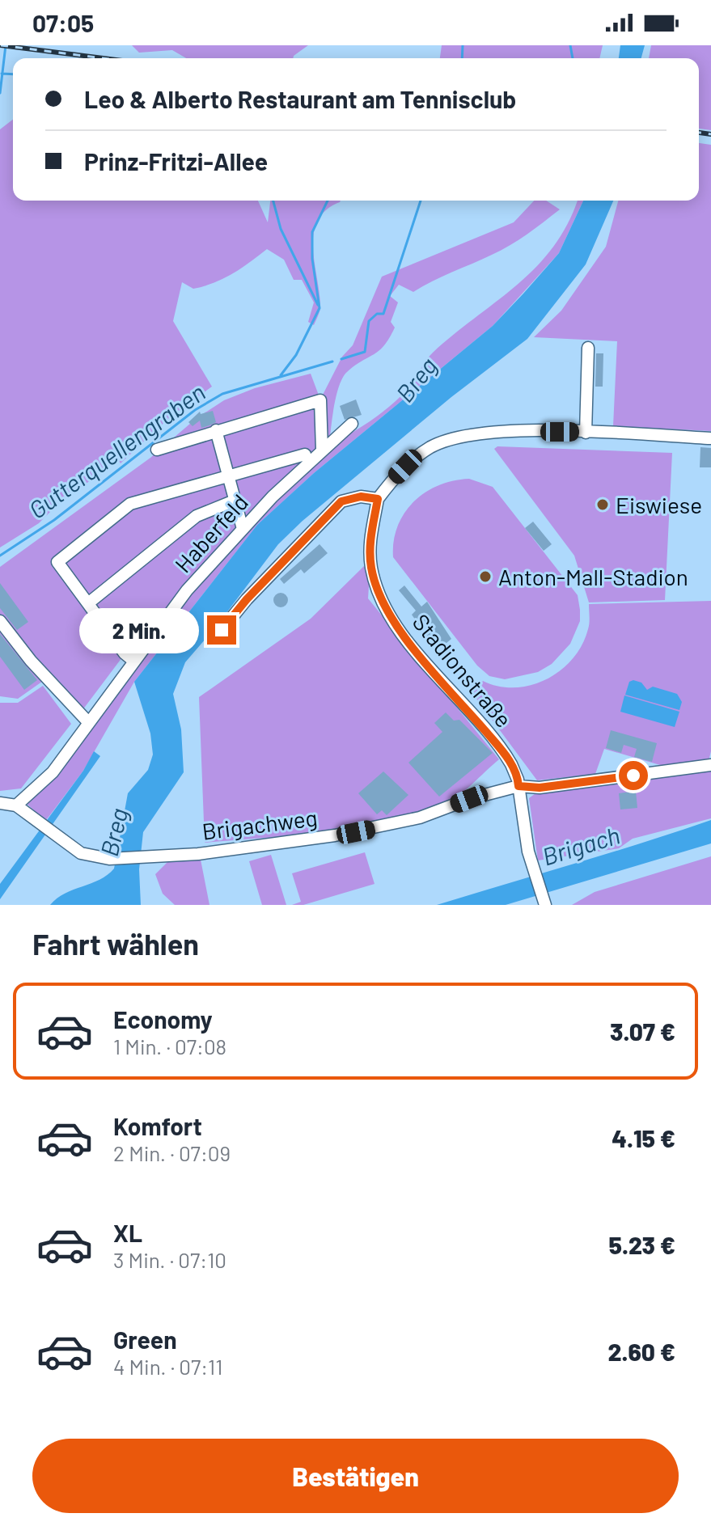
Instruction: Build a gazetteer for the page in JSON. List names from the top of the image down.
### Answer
{
  "streets": {
    "street": ["Haberfeld", "Stadionstraße", "Brigachweg"]
  },
  "crossings": [
    ["Haberfeld", "Brigachweg"],
    ["Stadionstraße", "Brigachweg"]
  ],
  "water": ["Breg", "Gutterquellengraben", "Brigach"],
  "places": ["Eiswiese", "Anton-Mall-Stadion"],
  "page": {
    "status": "07:05",
    "banner": ["Leo & Alberto Restaurant am Tennisclub", "Prinz-Fritzi-Allee"],
    "bubble": "2 Min.",
    "heading": "Fahrt wählen",
    "list": [
      {
        "name": "Economy",
        "note": "1 Min. · 07:08",
        "value": "3.07 €"
      },
      {
        "name": "Komfort",
        "note": "2 Min. · 07:09",
        "value": "4.15 €"
      },
      {
        "name": "XL",
        "note": "3 Min. · 07:10",
        "value": "5.23 €"
      },
      {
        "name": "Green",
        "note": "4 Min. · 07:11",
        "value": "2.60 €"
      }
    ],
    "buttons": "Bestätigen"
  }
}
